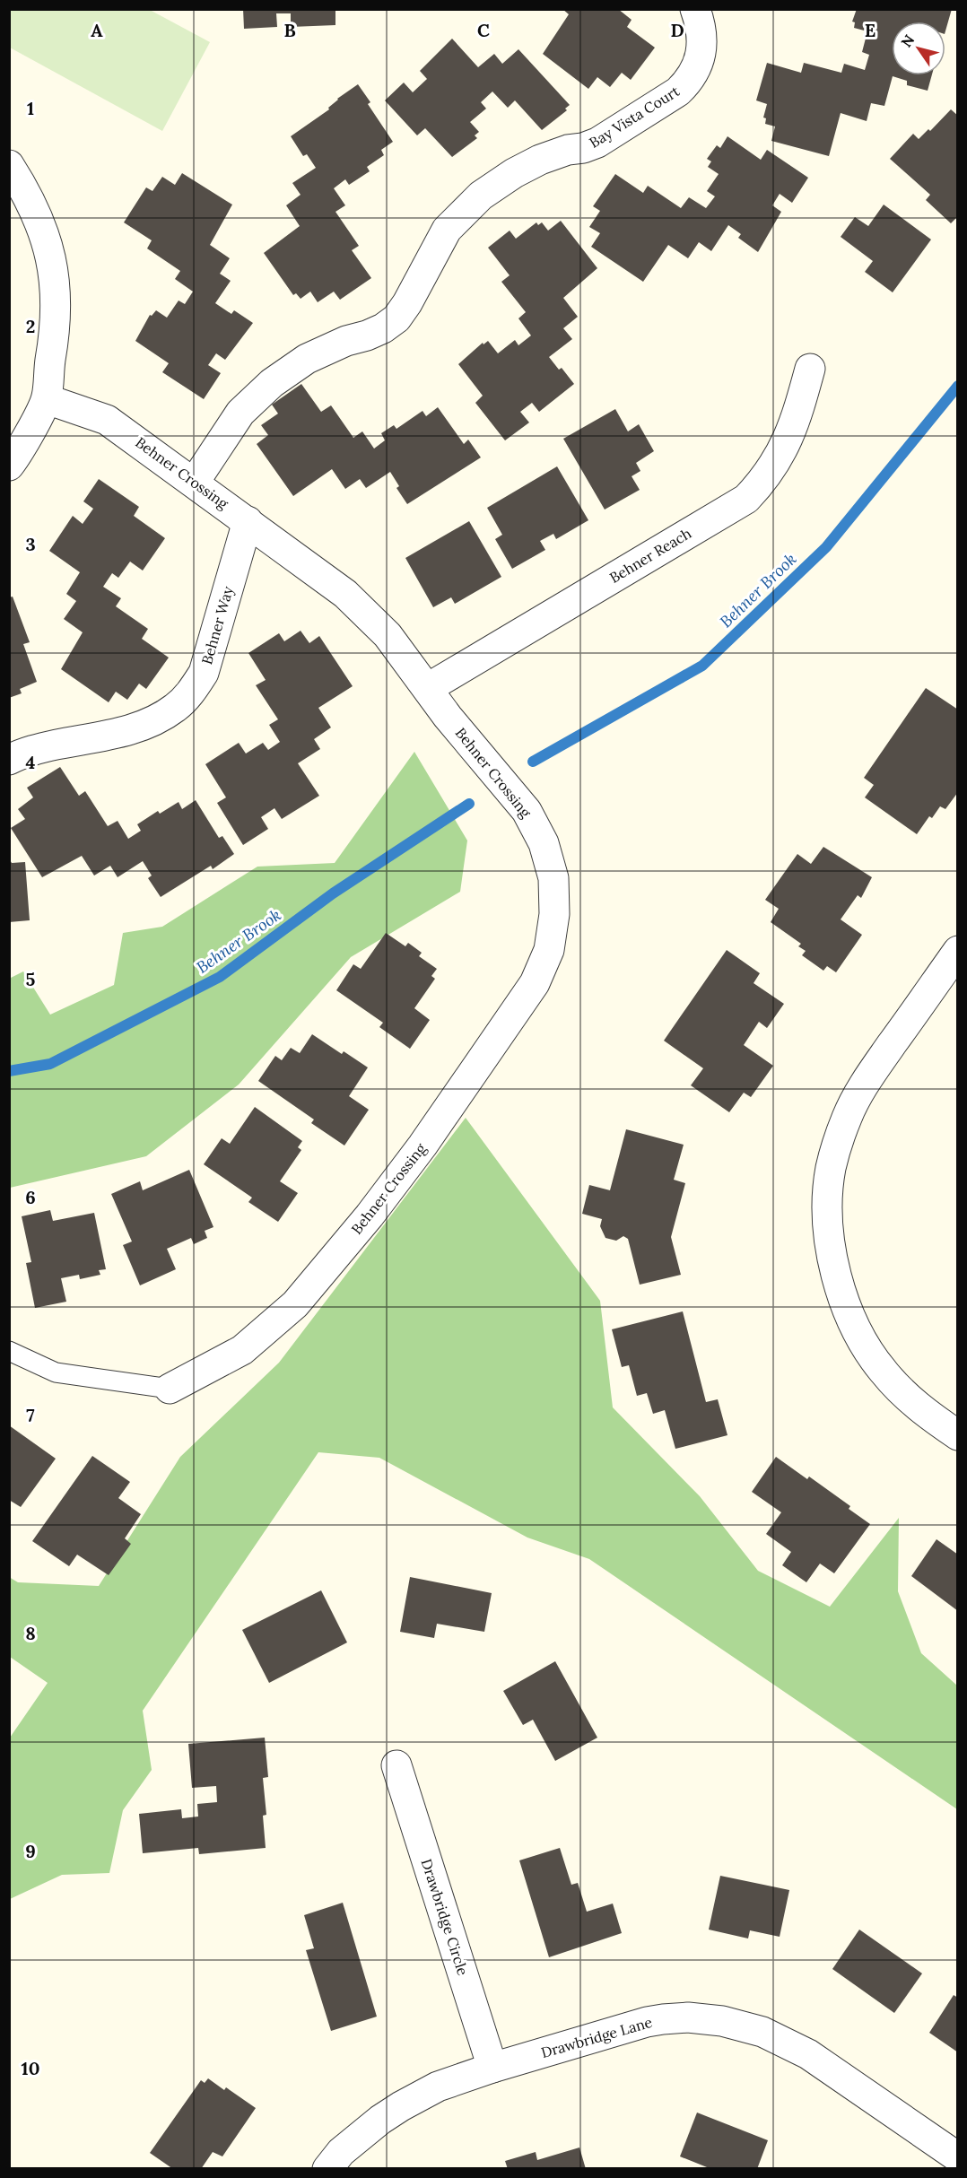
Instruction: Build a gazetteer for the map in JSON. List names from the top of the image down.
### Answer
{
  "streets": {
    "street": [
      "Bay Vista Court",
      "Behner Crossing",
      "Behner Reach",
      "Behner Way",
      "Drawbridge Circle",
      "Drawbridge Lane"
    ]
  },
  "crossings": [
    ["Bay Vista Court", "Behner Crossing"],
    ["Behner Crossing", "Behner Reach"],
    ["Behner Crossing", "Behner Way"],
    ["Drawbridge Circle", "Drawbridge Lane"]
  ],
  "water": ["Behner Brook"],
  "north": "top left",
  "grid": {
    "columns": [
      "A",
      "B",
      "C",
      "D",
      "E"
    ],
    "rows": [
      "1",
      "2",
      "3",
      "4",
      "5",
      "6",
      "7",
      "8",
      "9",
      "10"
    ]
  }
}
